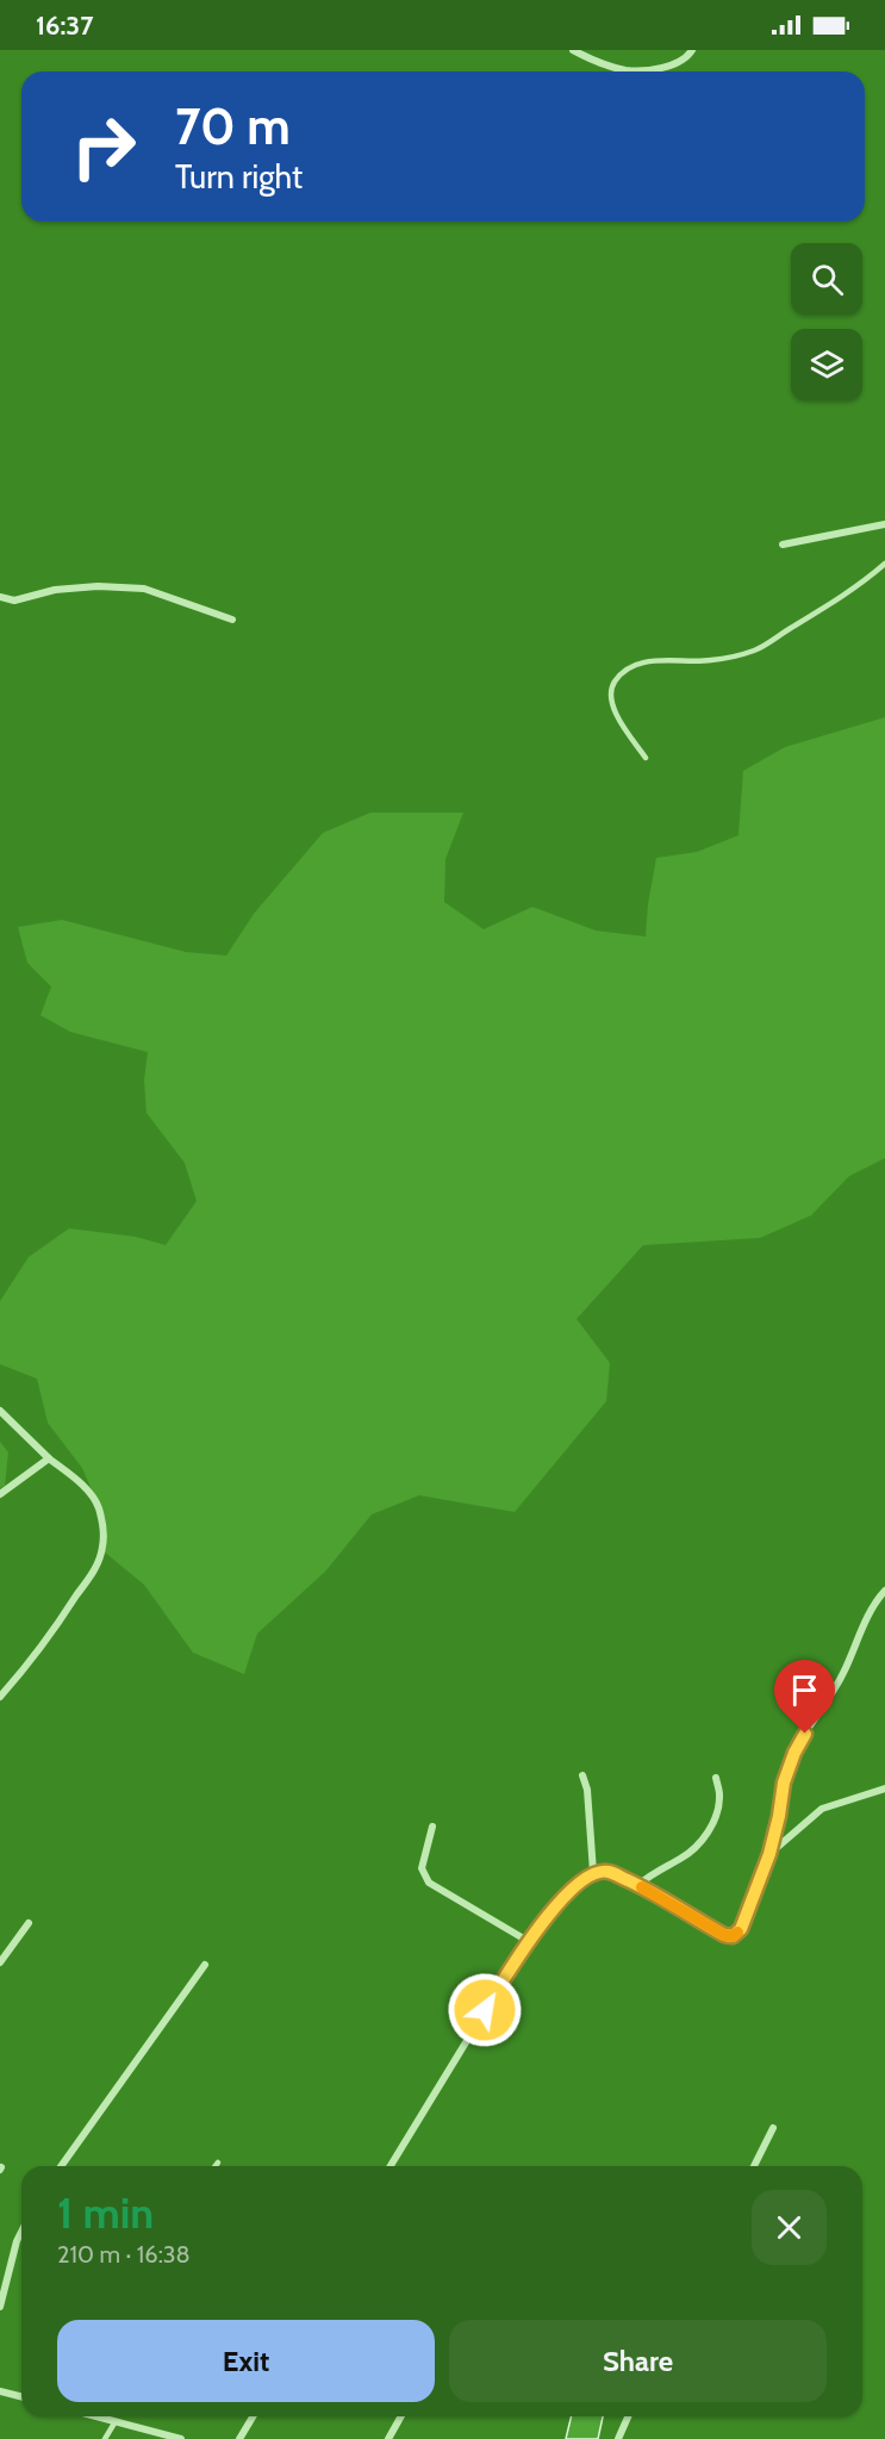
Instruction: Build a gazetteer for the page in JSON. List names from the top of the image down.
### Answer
{
  "page": {
    "status": "16:37",
    "turn": ["70 m", "Turn right"],
    "heading": ["1 min", "210 m · 16:38"],
    "buttons": ["Exit", "Share"]
  }
}
